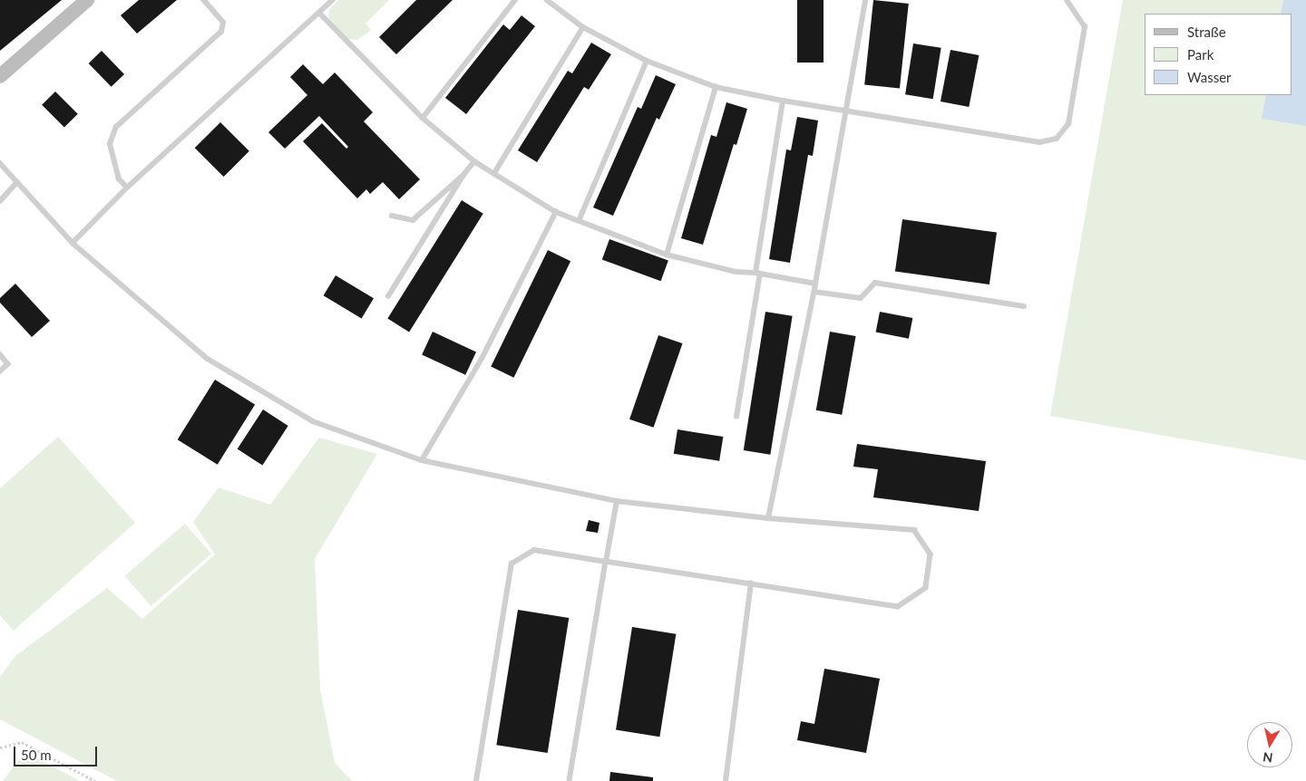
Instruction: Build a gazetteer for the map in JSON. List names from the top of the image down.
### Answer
{
  "legend": ["Straße", "Park", "Wasser"],
  "scale_bar": "50 m",
  "north": "bottom"
}
